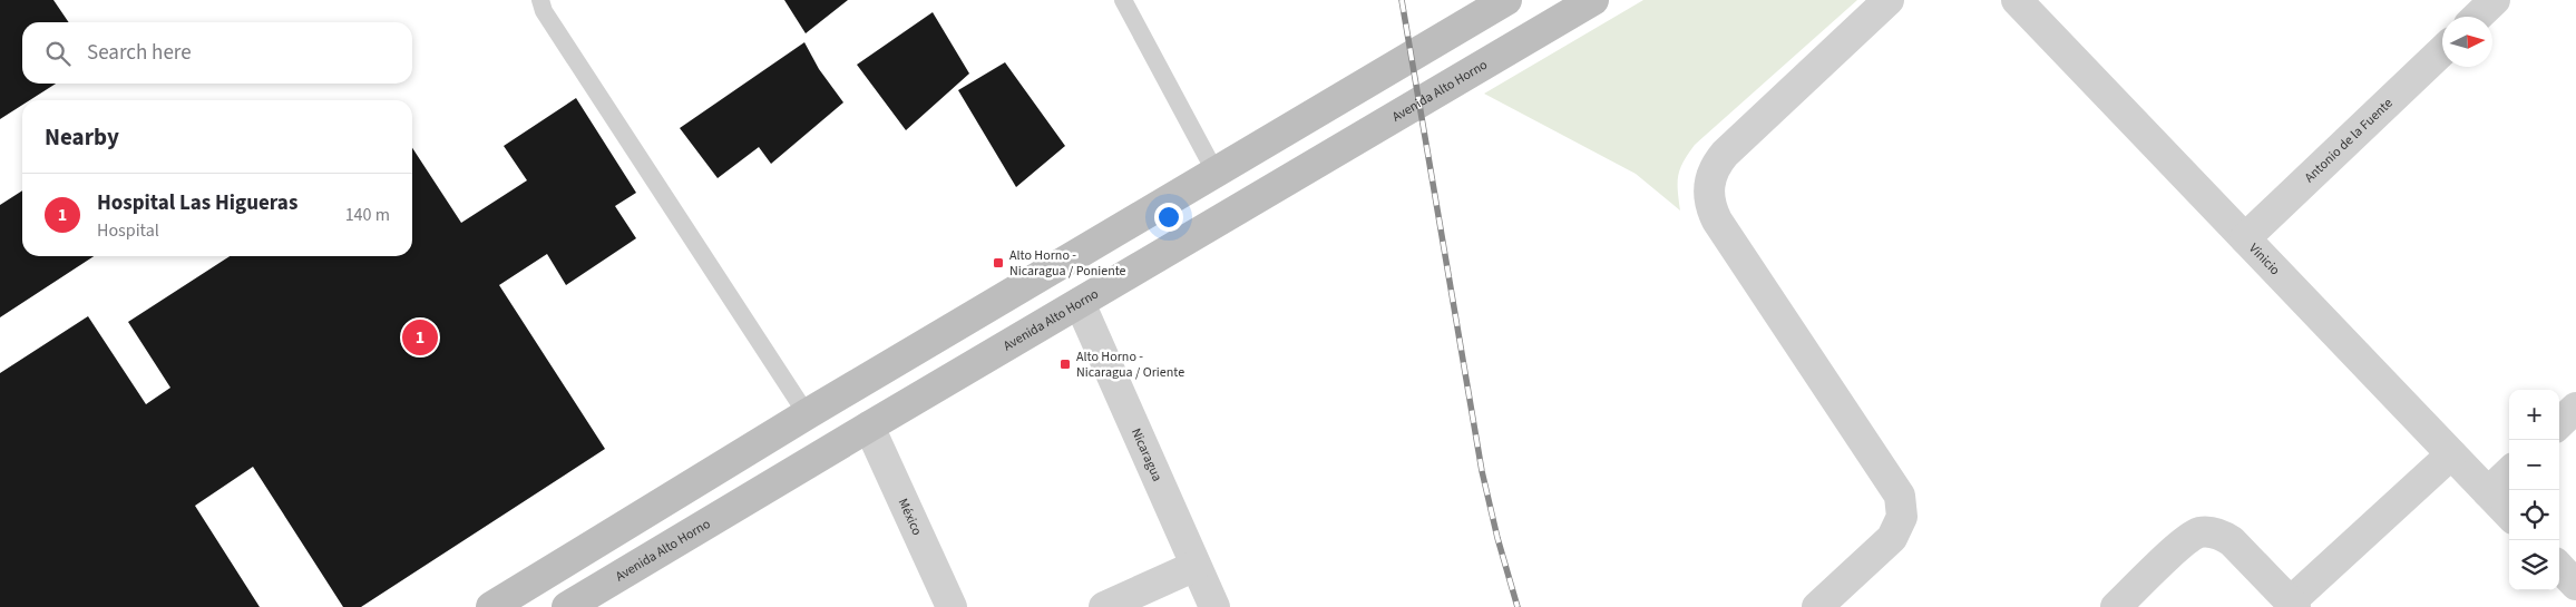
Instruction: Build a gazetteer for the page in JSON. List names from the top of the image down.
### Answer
{
  "streets": {
    "main road": ["Avenida Alto Horno"],
    "street": [
      "Antonio de la Fuente",
      "Vinicio",
      "Nicaragua",
      "México"
    ]
  },
  "crossings": [
    ["Avenida Alto Horno", "Nicaragua"],
    ["Avenida Alto Horno", "México"],
    ["Antonio de la Fuente", "Vinicio"]
  ],
  "places": {
    "transit": ["Alto Horno - Nicaragua / Poniente", "Alto Horno - Nicaragua / Oriente"]
  },
  "north": "right",
  "page": {
    "search": "Search here",
    "heading": "Nearby",
    "list": [
      {
        "mark": "1",
        "name": "Hospital Las Higueras",
        "note": "Hospital",
        "value": "140 m"
      }
    ],
    "pins": "1",
    "map_buttons": ["+", "−"]
  }
}
